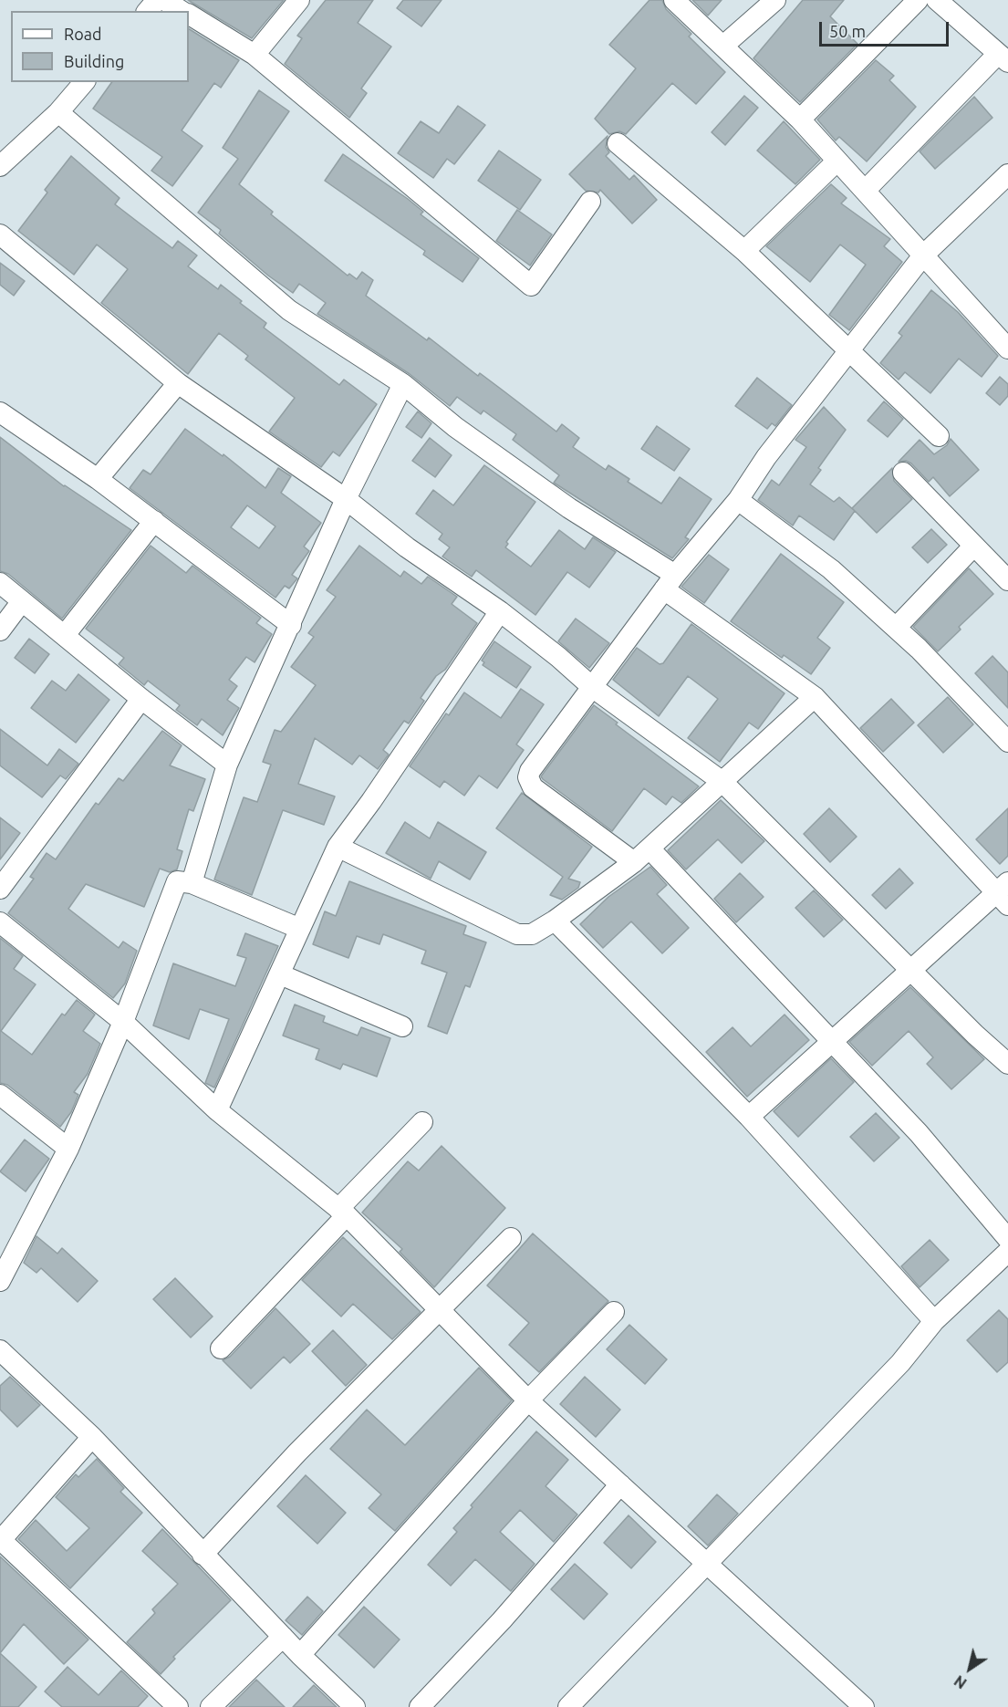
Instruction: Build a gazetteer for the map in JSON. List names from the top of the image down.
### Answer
{
  "legend": ["Road", "Building"],
  "scale_bar": "50 m",
  "north": "bottom left"
}
